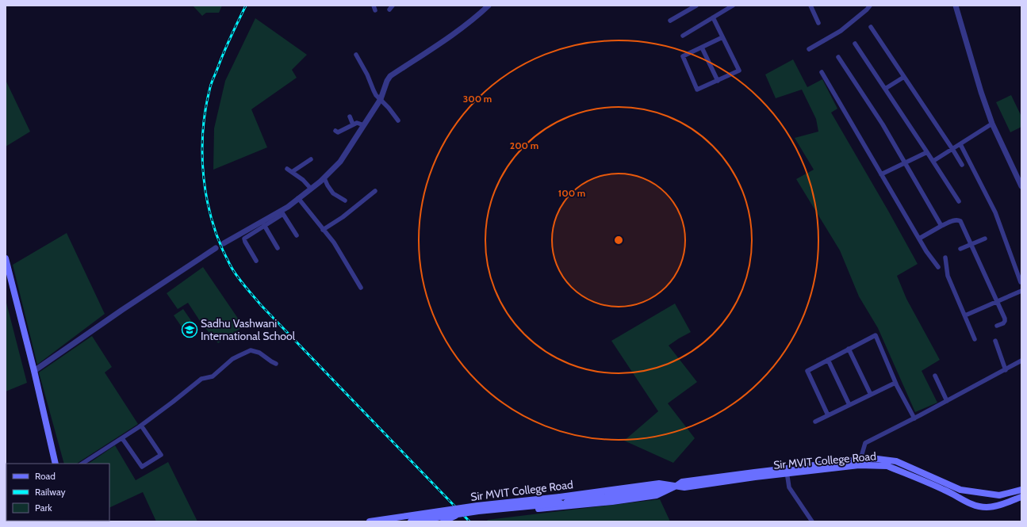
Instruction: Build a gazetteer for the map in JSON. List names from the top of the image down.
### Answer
{
  "streets": {
    "main road": ["Sir MVIT College Road"]
  },
  "places": {
    "school or university": ["Sadhu Vashwani International School"]
  },
  "legend": ["Road", "Railway", "Park"],
  "rings": ["300 m", "200 m", "100 m"]
}
